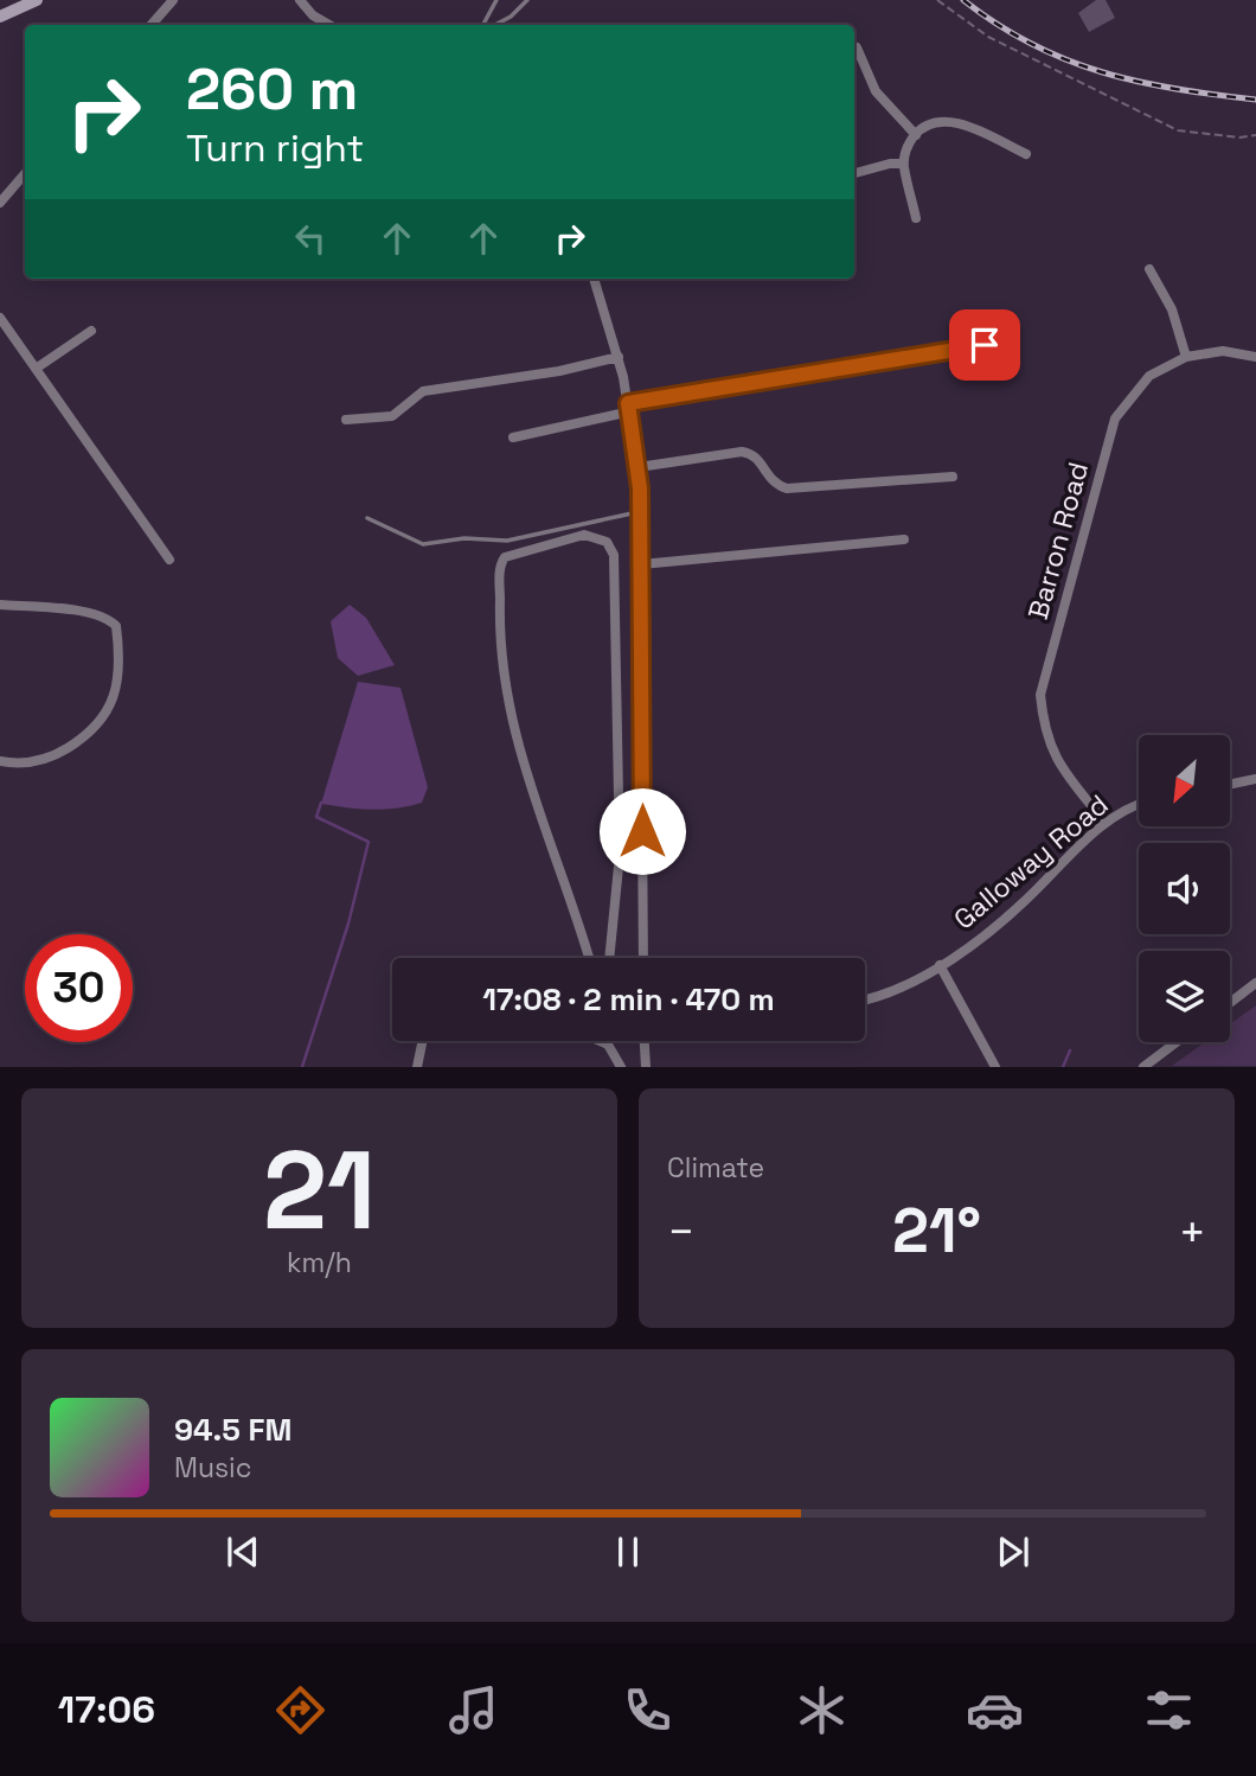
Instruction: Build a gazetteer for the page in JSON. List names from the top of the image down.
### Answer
{
  "streets": {
    "street": ["Barron Road", "Galloway Road"]
  },
  "crossings": [
    ["Barron Road", "Galloway Road"]
  ],
  "north": "bottom left",
  "page": {
    "turn": ["260 m", "Turn right"],
    "limit": "30",
    "trip": "17:08 · 2 min · 470 m",
    "tile": [
      ["21", "km/h"],
      "Climate"
    ],
    "heat": ["−", "21°", "+"],
    "song": ["94.5 FM", "Music"],
    "tabs": "17:06"
  }
}
